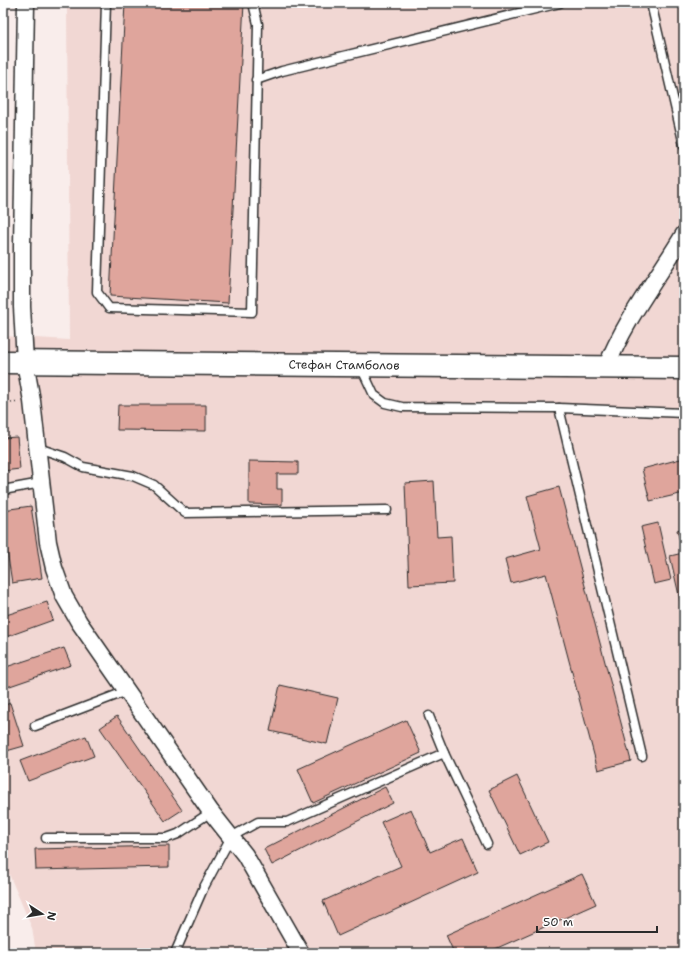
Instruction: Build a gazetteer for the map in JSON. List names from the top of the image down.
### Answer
{
  "streets": {
    "street": ["Стефан Стамболов"]
  },
  "scale_bar": "50 m",
  "north": "right"
}
